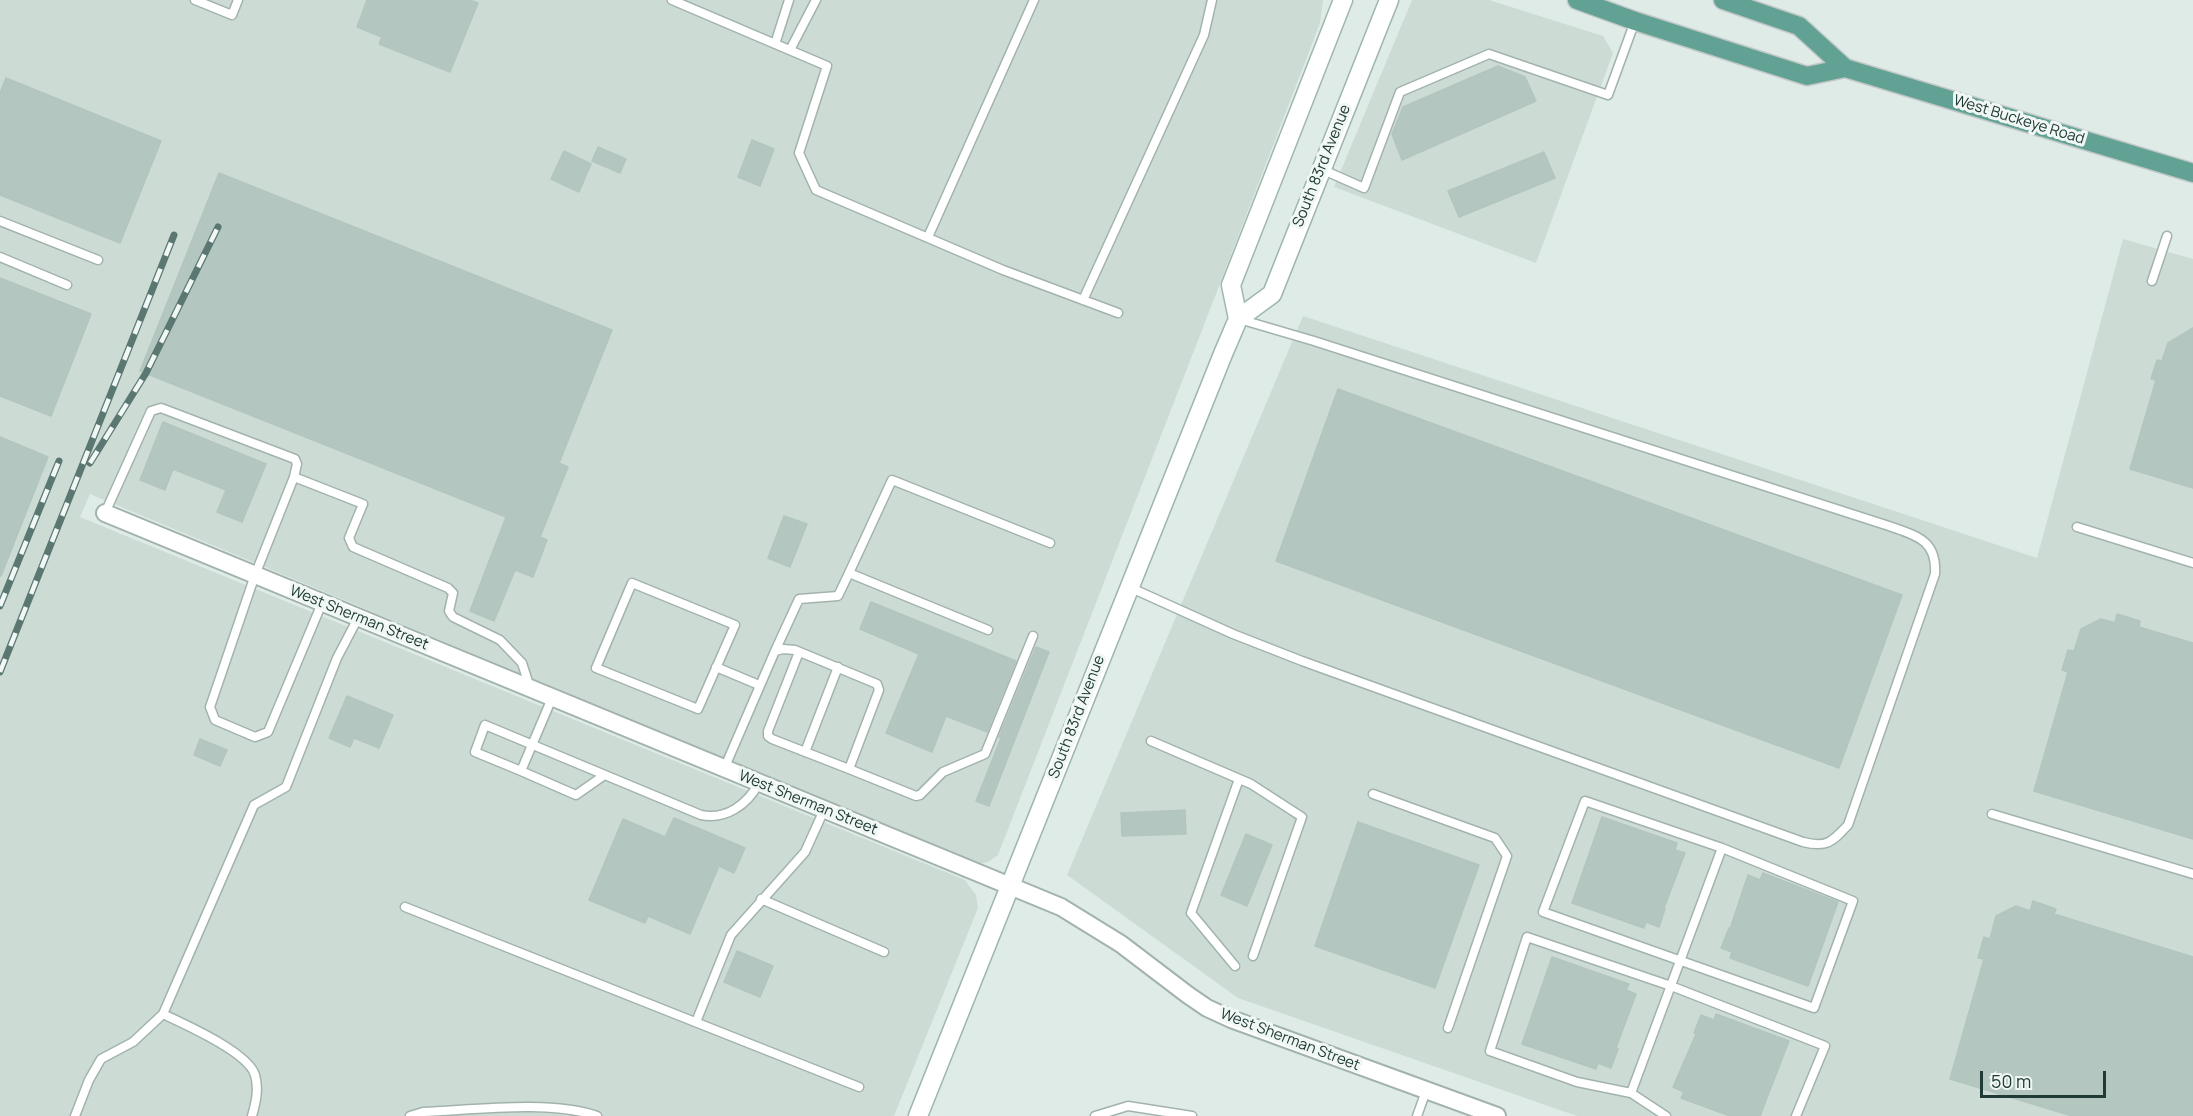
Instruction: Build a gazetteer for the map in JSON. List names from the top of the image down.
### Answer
{
  "streets": {
    "main road": ["West Buckeye Road", "South 83rd Avenue"],
    "street": ["West Sherman Street"]
  },
  "crossings": [
    ["South 83rd Avenue", "West Sherman Street"]
  ],
  "scale_bar": "50 m"
}
